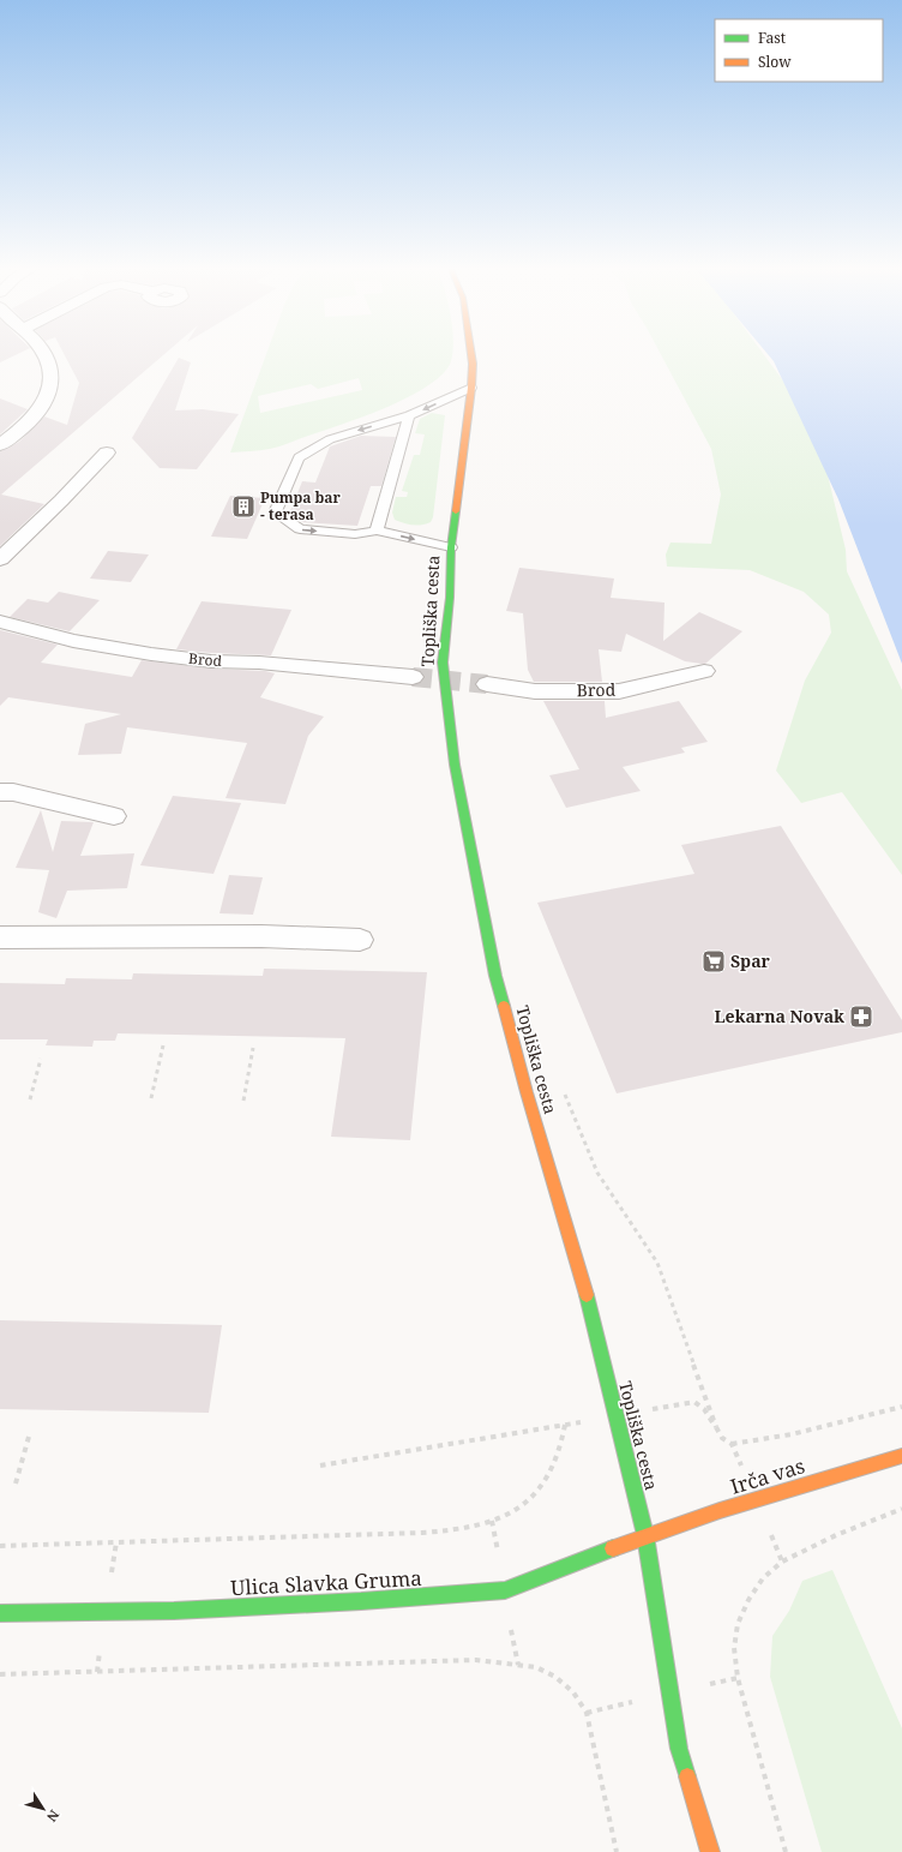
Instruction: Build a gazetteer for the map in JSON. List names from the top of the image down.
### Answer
{
  "streets": {
    "main road": ["Topliška cesta", "Irča vas", "Ulica Slavka Gruma"],
    "street": ["Brod"]
  },
  "crossings": [
    ["Topliška cesta", "Irča vas"],
    ["Topliška cesta", "Ulica Slavka Gruma"],
    ["Irča vas", "Ulica Slavka Gruma"]
  ],
  "places": {
    "building": ["Pumpa bar - terasa"],
    "supermarket": ["Spar"],
    "pharmacy": ["Lekarna Novak"]
  },
  "legend": ["Fast", "Slow"],
  "north": "bottom right"
}
